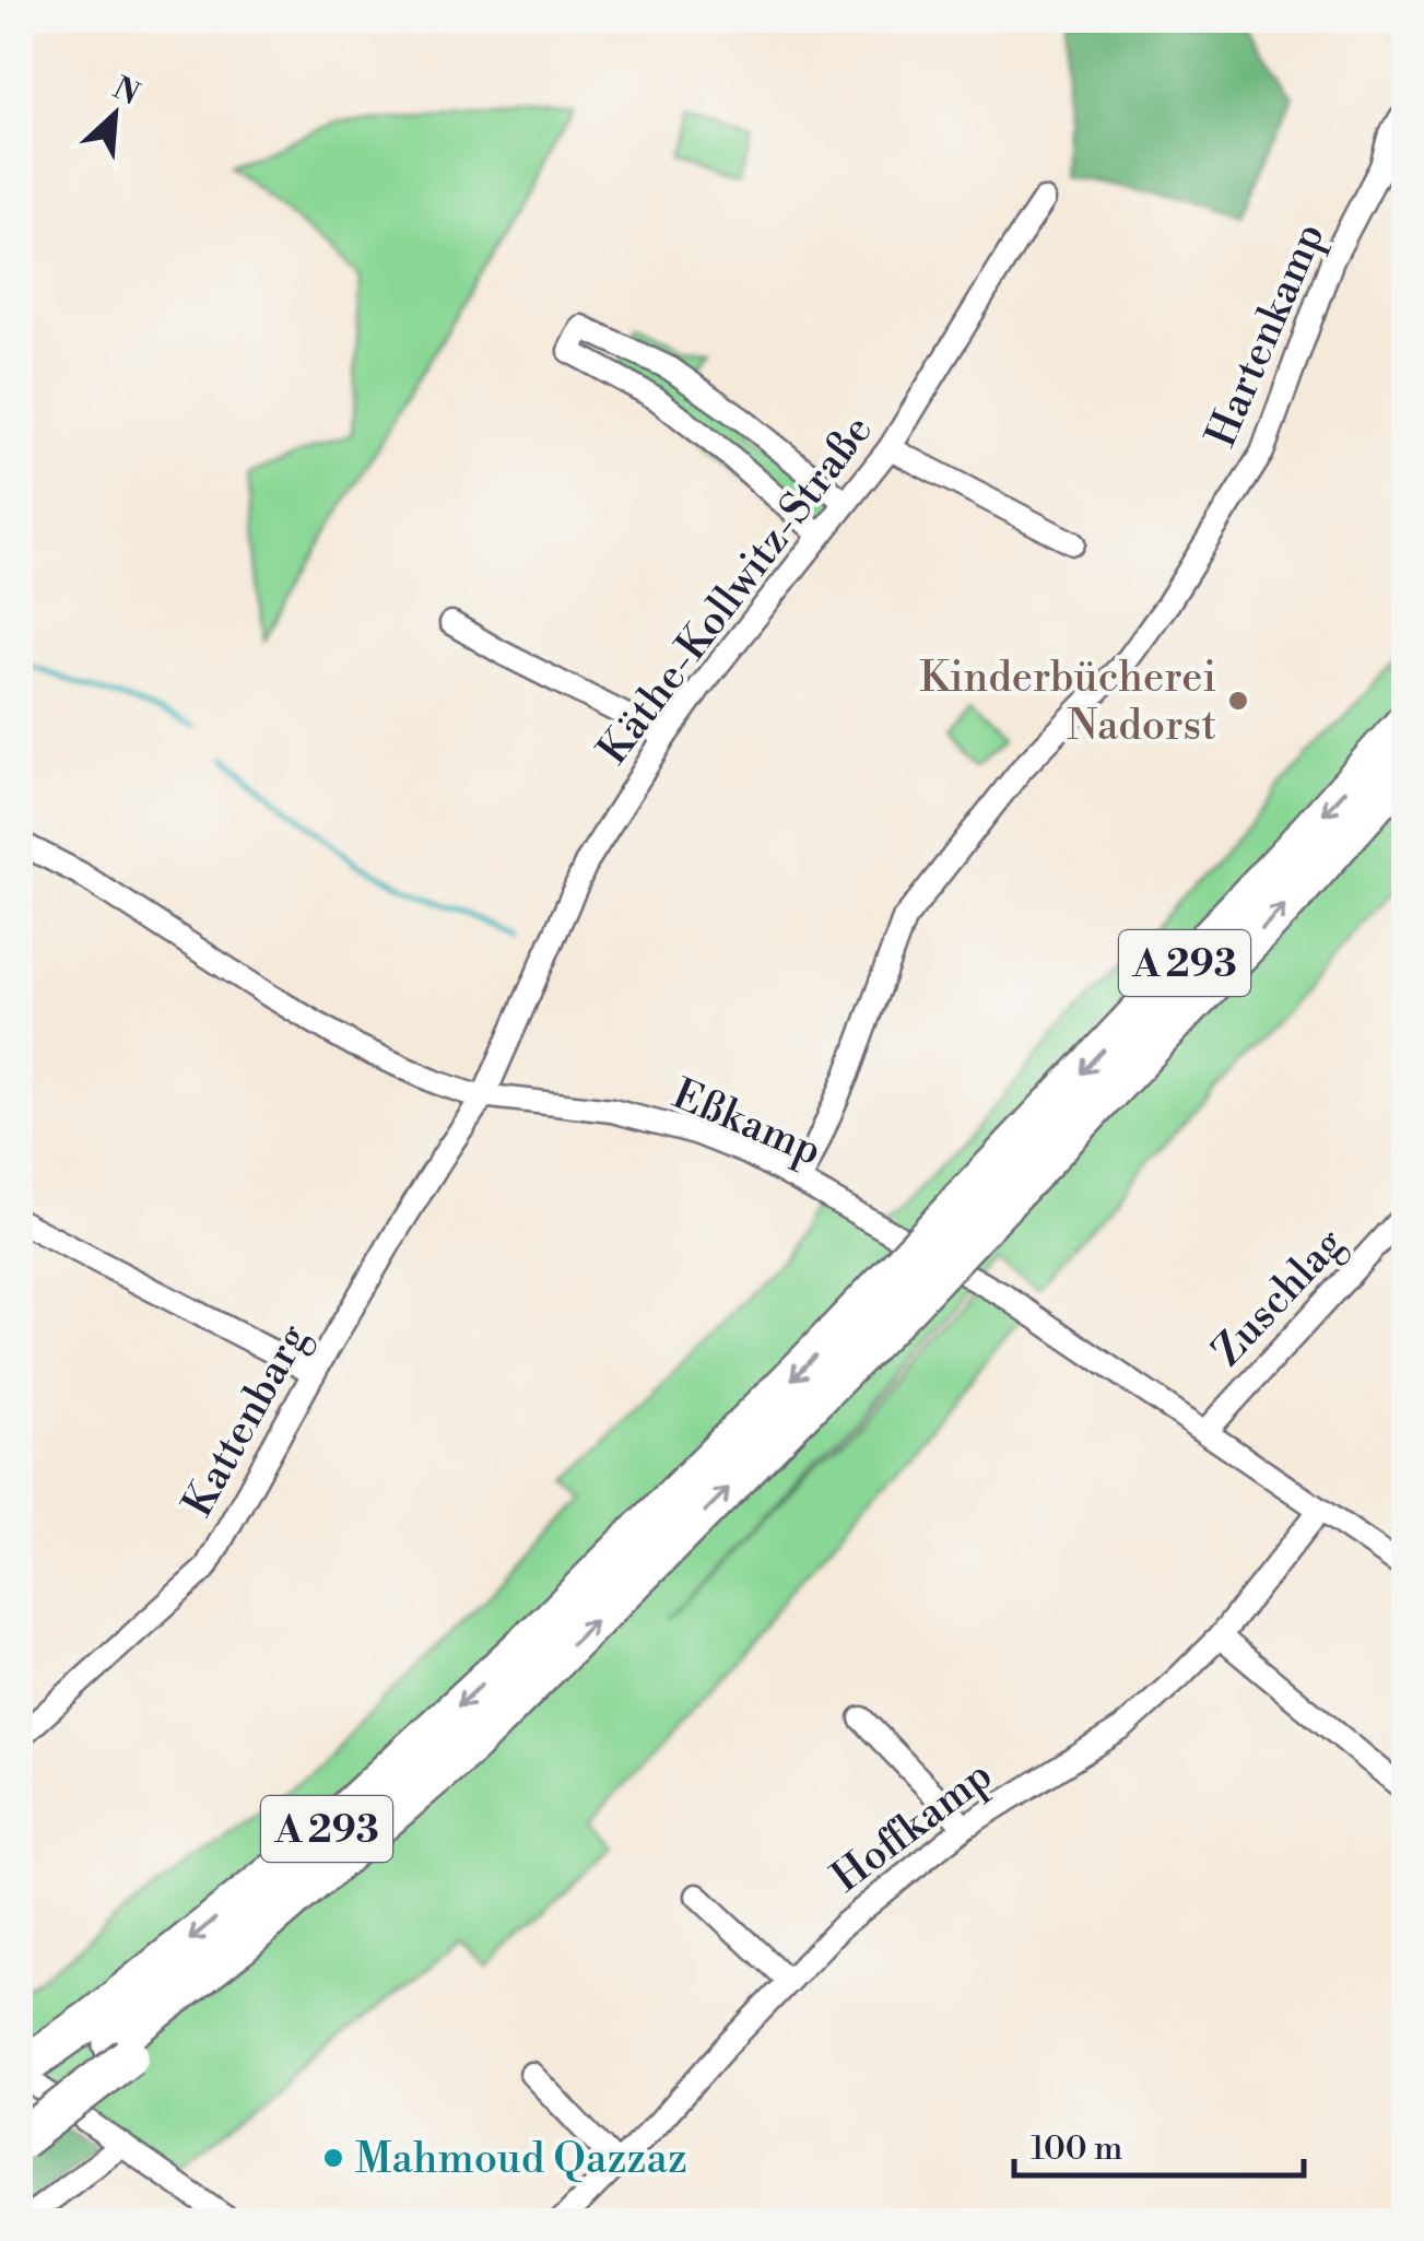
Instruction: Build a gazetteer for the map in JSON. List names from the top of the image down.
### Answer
{
  "streets": {
    "highway": ["A 293"],
    "street": [
      "Hartenkamp",
      "Käthe-Kollwitz-Straße",
      "Eßkamp",
      "Zuschlag",
      "Kattenbarg",
      "Hoffkamp"
    ]
  },
  "crossings": [
    ["Hartenkamp", "Eßkamp"],
    ["Käthe-Kollwitz-Straße", "Eßkamp"],
    ["Käthe-Kollwitz-Straße", "Kattenbarg"],
    ["Eßkamp", "Zuschlag"],
    ["Eßkamp", "Kattenbarg"],
    ["Eßkamp", "Hoffkamp"]
  ],
  "places": ["Kinderbücherei Nadorst", "Mahmoud Qazzaz"],
  "scale_bar": "100 m",
  "north": "top right"
}
